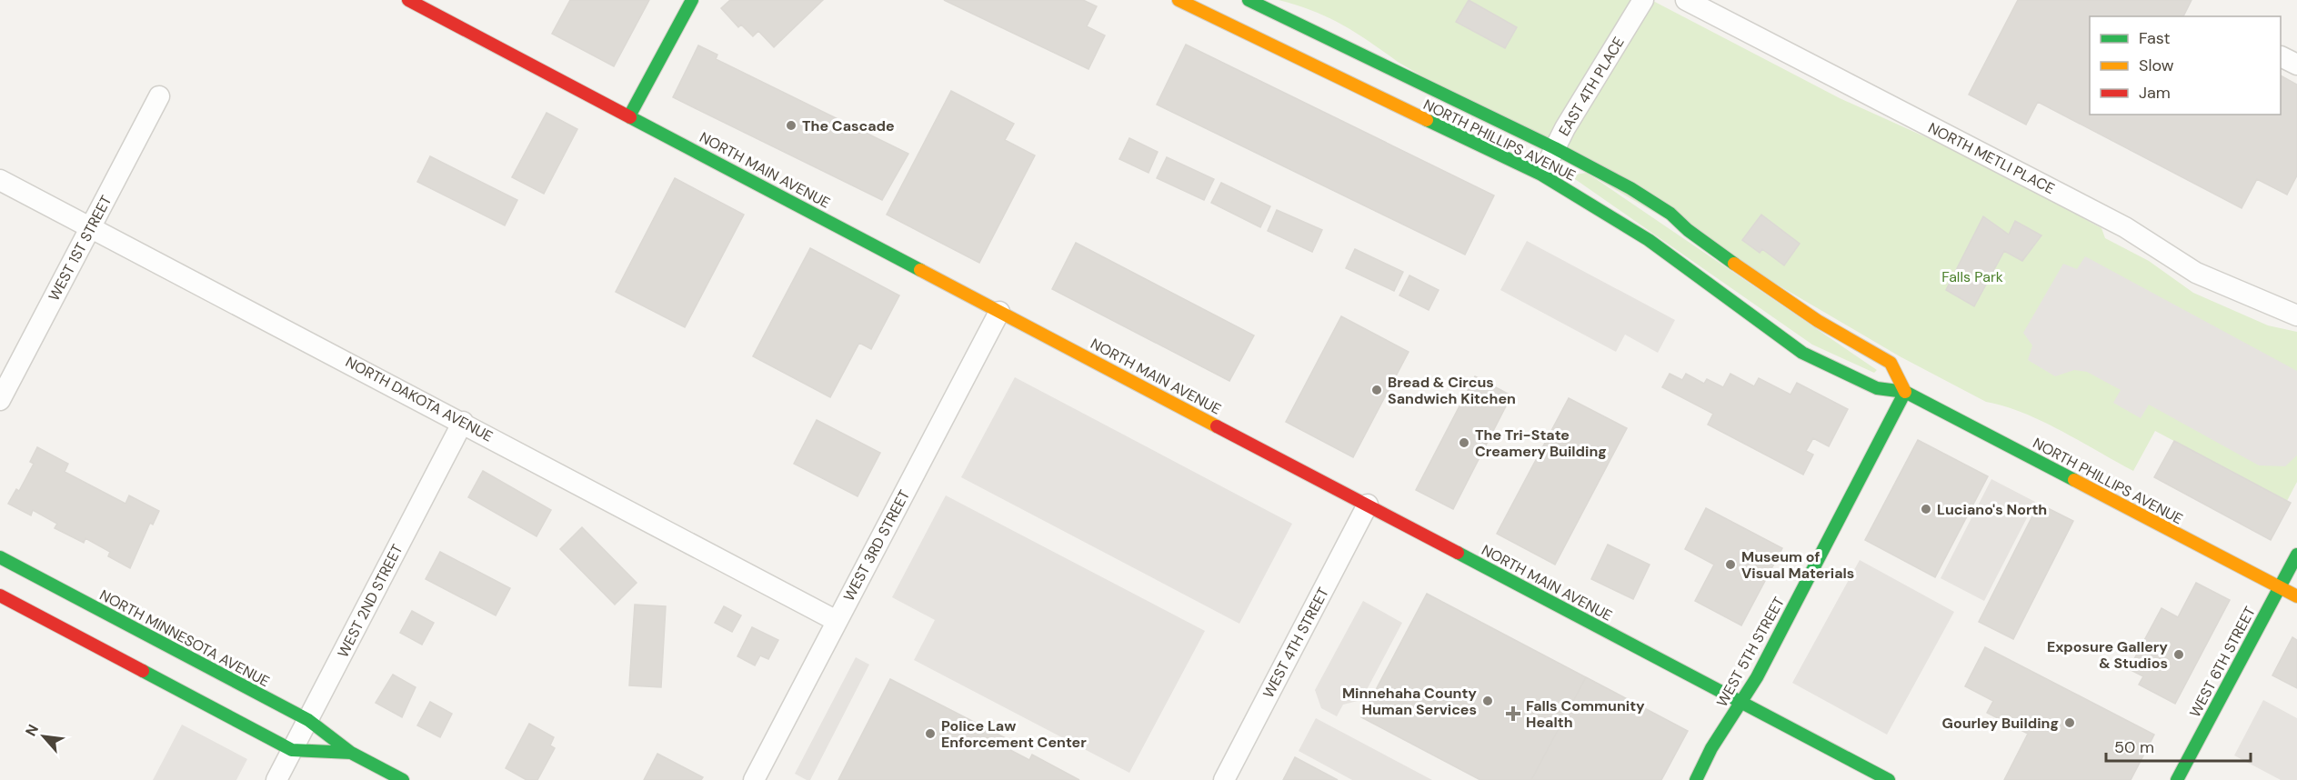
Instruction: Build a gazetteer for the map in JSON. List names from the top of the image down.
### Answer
{
  "streets": {
    "street": [
      "EAST 4TH PLACE",
      "NORTH PHILLIPS AVENUE",
      "NORTH METLI PLACE",
      "NORTH MAIN AVENUE",
      "WEST 1ST STREET",
      "NORTH DAKOTA AVENUE",
      "WEST 3RD STREET",
      "WEST 2ND STREET",
      "NORTH MINNESOTA AVENUE",
      "WEST 4TH STREET",
      "WEST 5TH STREET",
      "WEST 6TH STREET"
    ]
  },
  "crossings": [
    ["EAST 4TH PLACE", "NORTH PHILLIPS AVENUE"],
    ["NORTH PHILLIPS AVENUE", "WEST 5TH STREET"],
    ["NORTH PHILLIPS AVENUE", "WEST 6TH STREET"],
    ["NORTH MAIN AVENUE", "WEST 3RD STREET"],
    ["NORTH MAIN AVENUE", "WEST 4TH STREET"],
    ["NORTH MAIN AVENUE", "WEST 5TH STREET"],
    ["WEST 1ST STREET", "NORTH DAKOTA AVENUE"],
    ["NORTH DAKOTA AVENUE", "WEST 3RD STREET"],
    ["NORTH DAKOTA AVENUE", "WEST 2ND STREET"],
    ["WEST 2ND STREET", "NORTH MINNESOTA AVENUE"]
  ],
  "parks": ["Falls Park"],
  "places": {
    "other": [
      "The Cascade",
      "Bread & Circus Sandwich Kitchen",
      "The Tri-State Creamery Building",
      "Luciano's North",
      "Museum of Visual Materials",
      "Exposure Gallery & Studios",
      "Minnehaha County Human Services",
      "Gourley Building",
      "Police Law Enforcement Center"
    ],
    "health": ["Falls Community Health"]
  },
  "legend": ["Fast", "Slow", "Jam"],
  "scale_bar": "50 m",
  "north": "top left"
}
